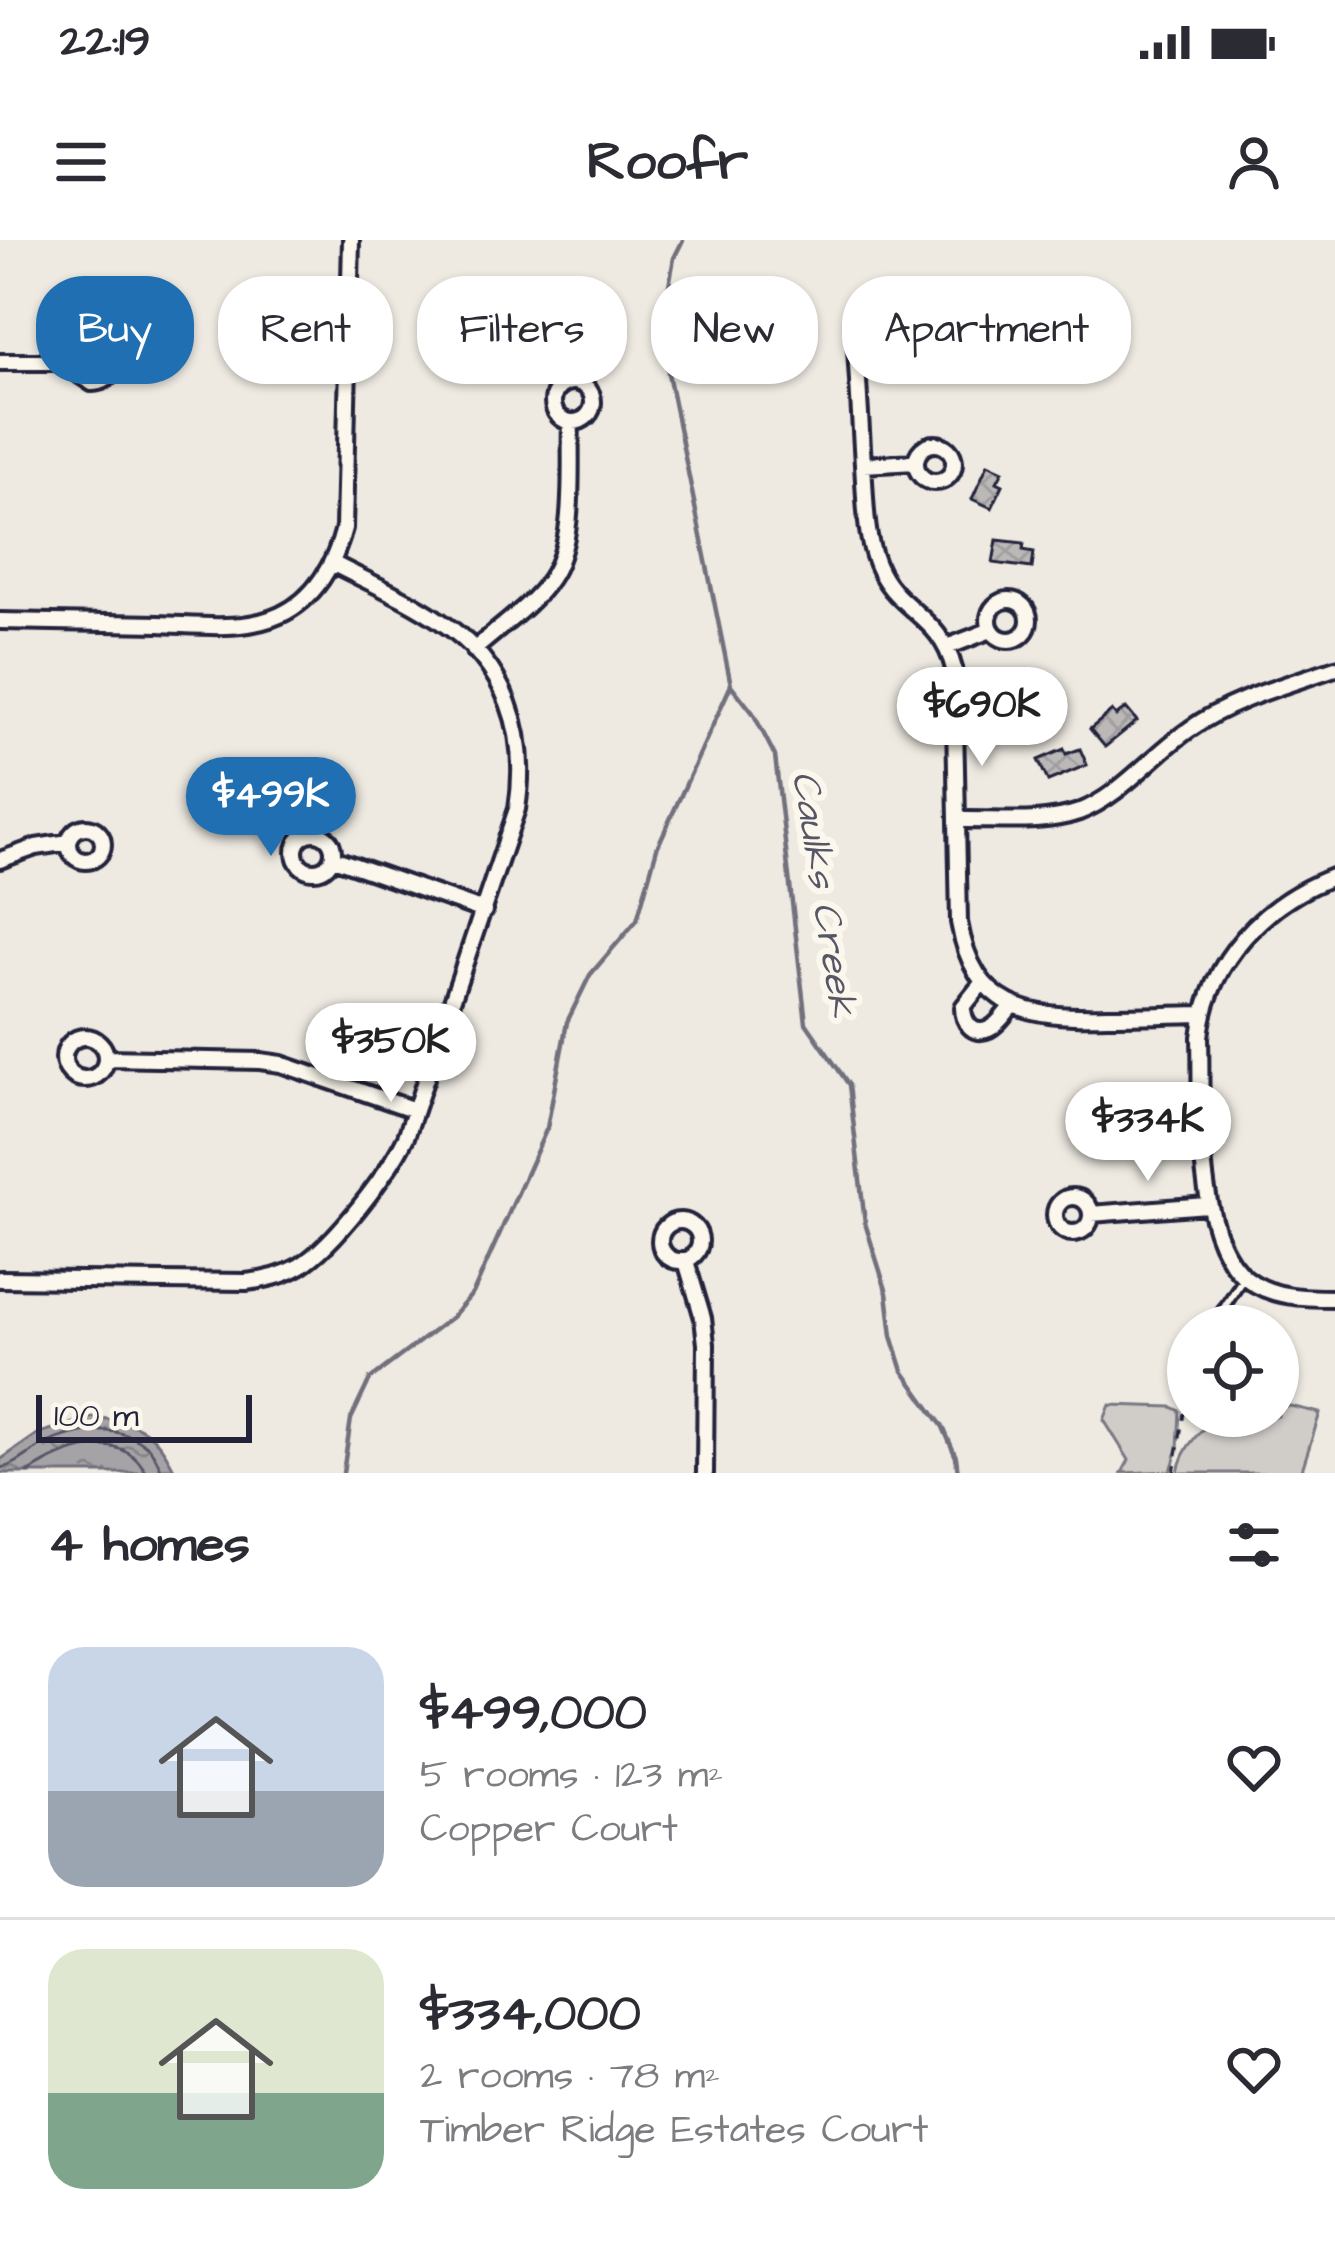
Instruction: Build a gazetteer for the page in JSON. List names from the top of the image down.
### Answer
{
  "water": ["Caulks Creek"],
  "scale_bar": "100 m",
  "page": {
    "status": "22:19",
    "header": "Roofr",
    "chip": [
      "Buy",
      "Rent",
      "Filters",
      "New",
      "Apartment"
    ],
    "price": [
      "$690K",
      "$499K",
      "$350K",
      "$334K"
    ],
    "scale": "100 m",
    "heading": "4 homes",
    "list": [
      {
        "name": "$499,000",
        "note": "5 rooms · 123 m² · Copper Court"
      },
      {
        "name": "$334,000",
        "note": "2 rooms · 78 m² · Timber Ridge Estates Court"
      }
    ]
  }
}
